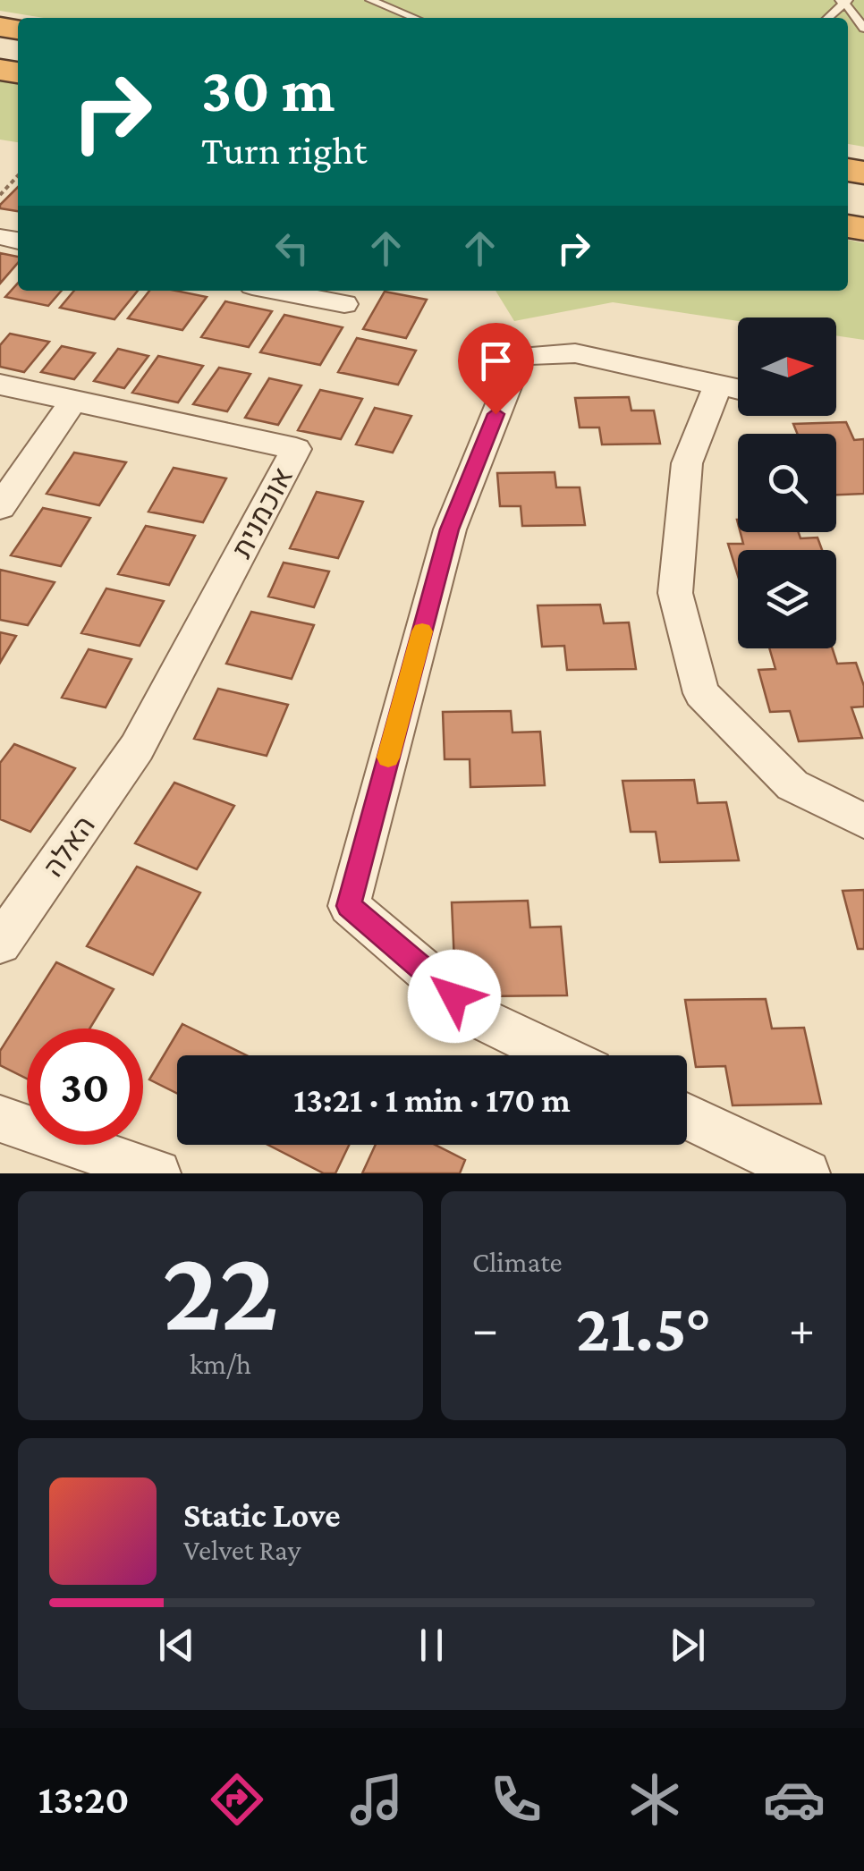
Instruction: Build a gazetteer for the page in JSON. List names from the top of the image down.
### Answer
{
  "streets": {
    "street": ["אוכמנית", "האלה"]
  },
  "crossings": [
    ["אוכמנית", "האלה"]
  ],
  "north": "right",
  "page": {
    "turn": ["30 m", "Turn right"],
    "limit": "30",
    "trip": "13:21 · 1 min · 170 m",
    "tile": [
      ["22", "km/h"],
      "Climate"
    ],
    "heat": ["−", "21.5°", "+"],
    "song": ["Static Love", "Velvet Ray"],
    "tabs": "13:20"
  }
}
